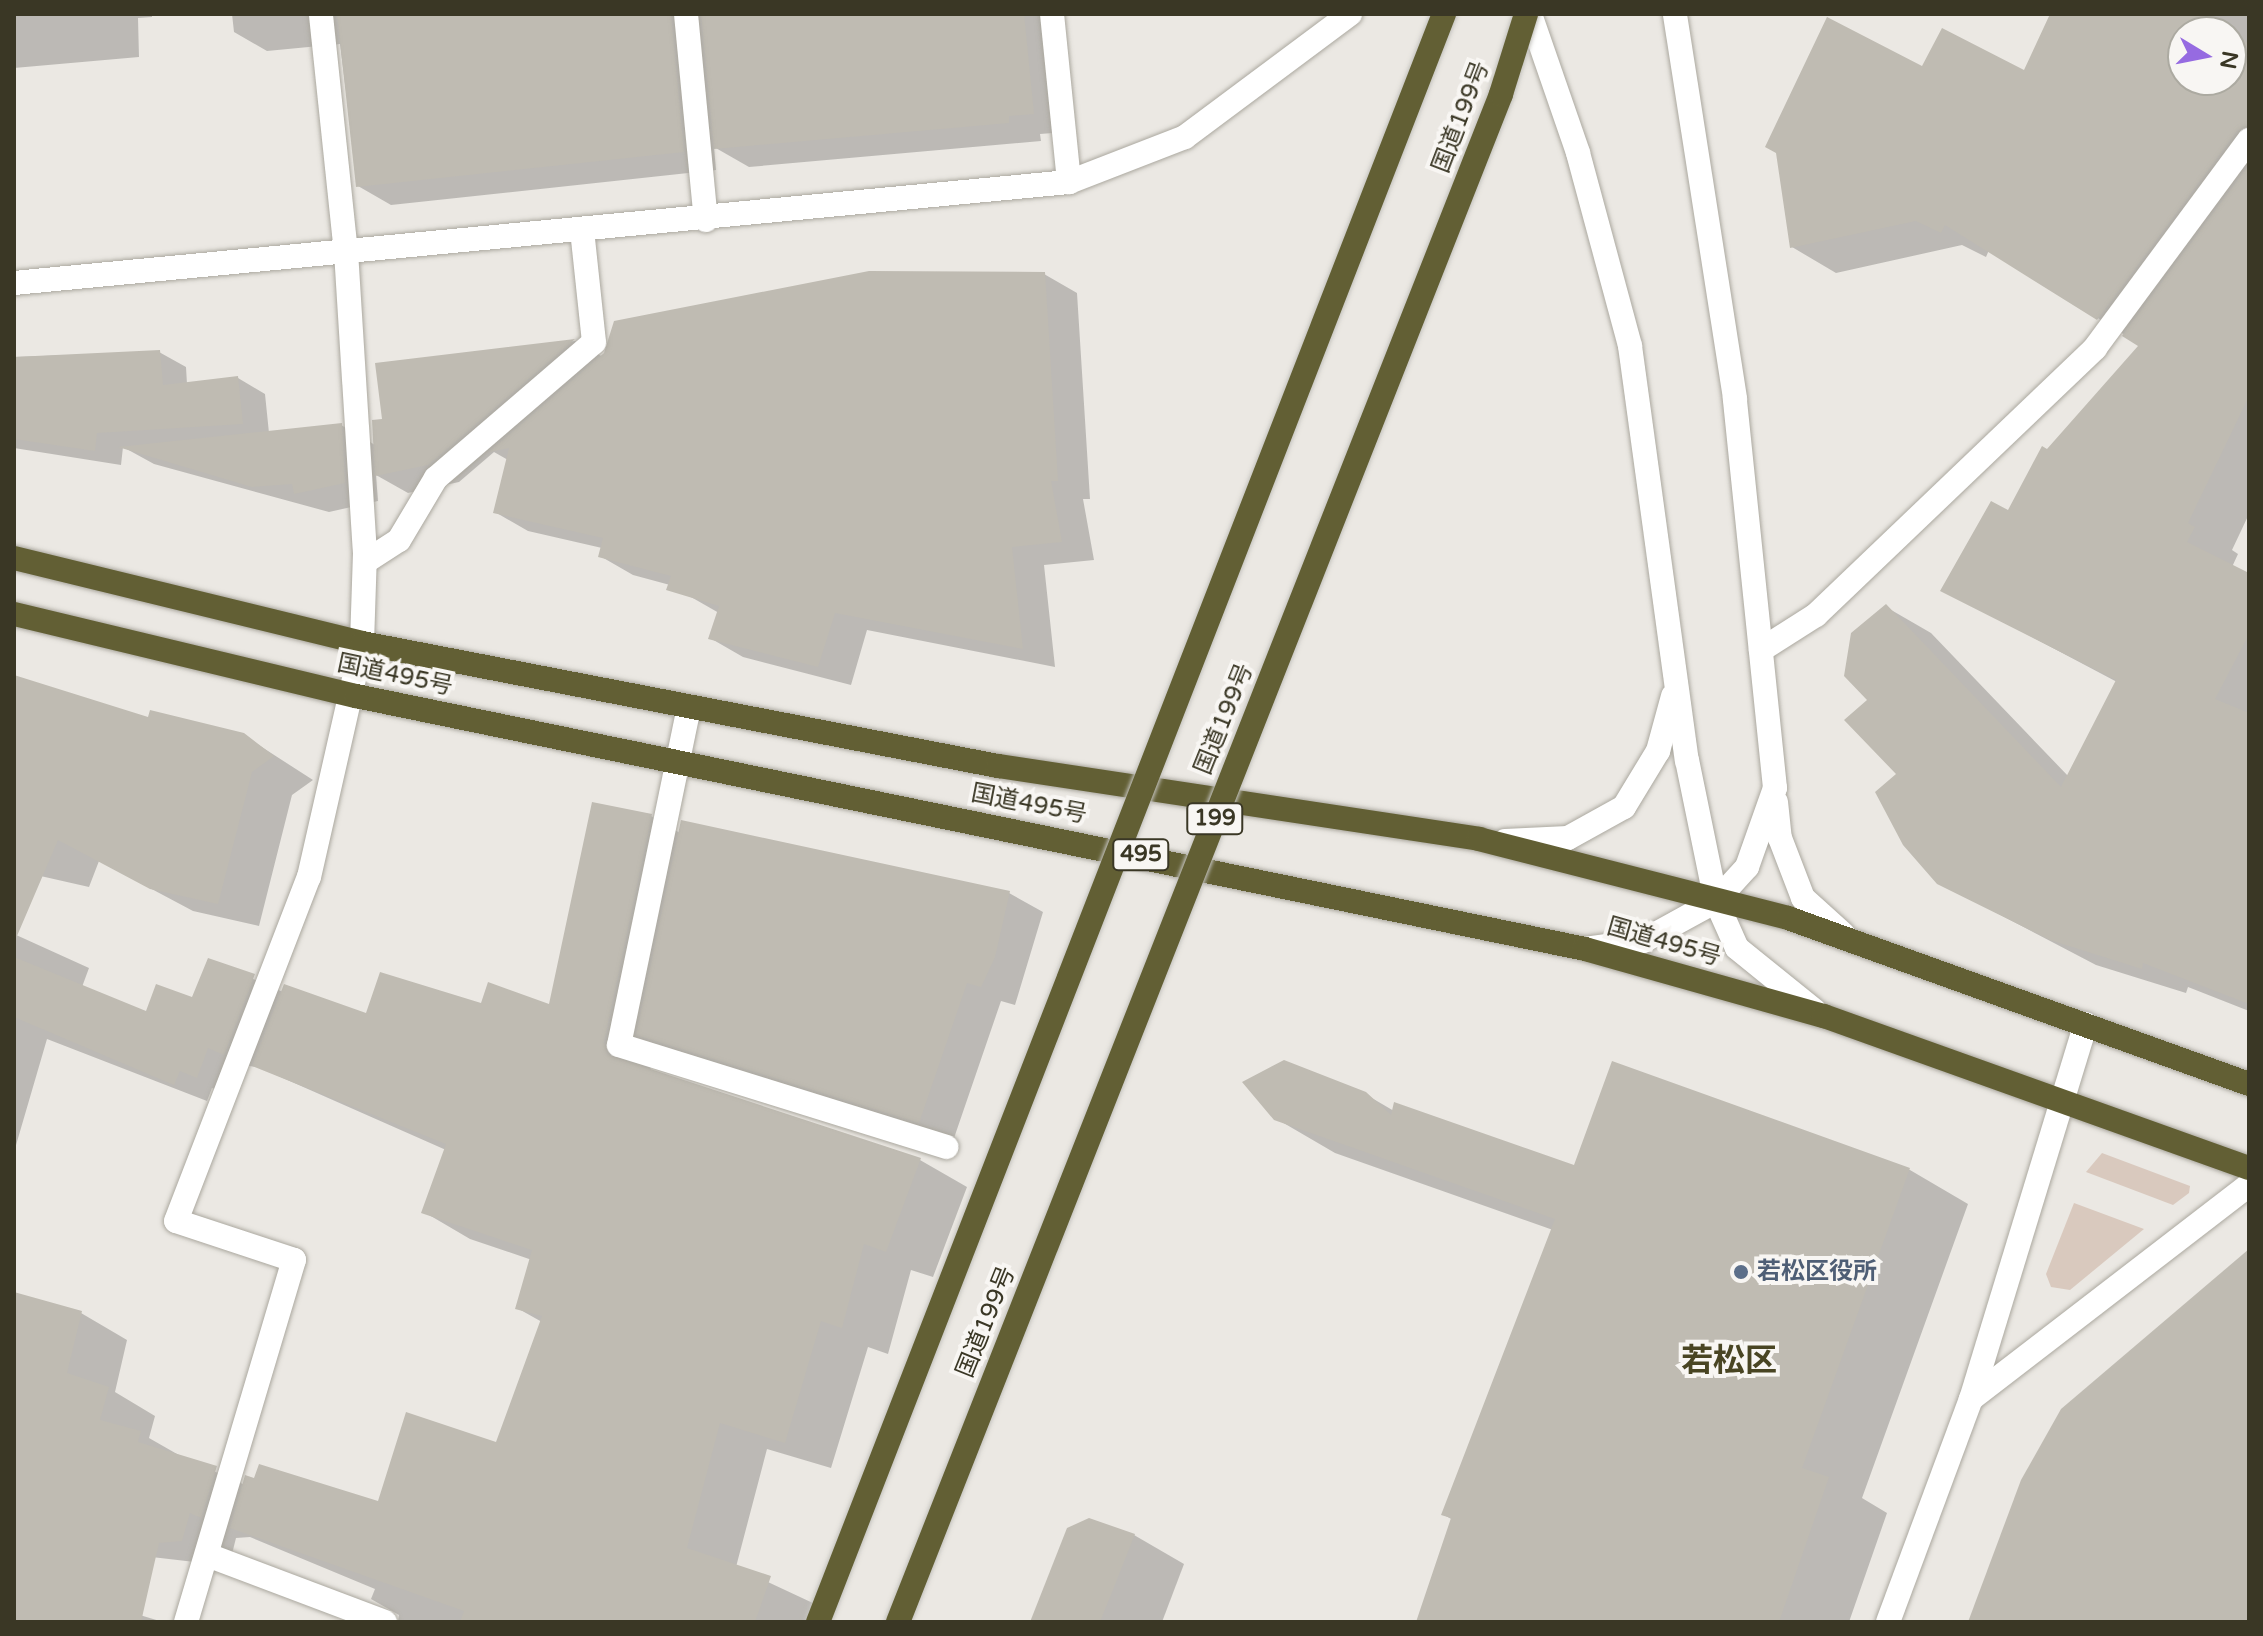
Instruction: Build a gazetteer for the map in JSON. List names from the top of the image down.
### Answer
{
  "streets": {
    "highway": [
      "国道199号",
      "国道495号",
      "199",
      "495"
    ]
  },
  "districts": ["若松区"],
  "places": ["若松区役所"],
  "north": "right"
}
